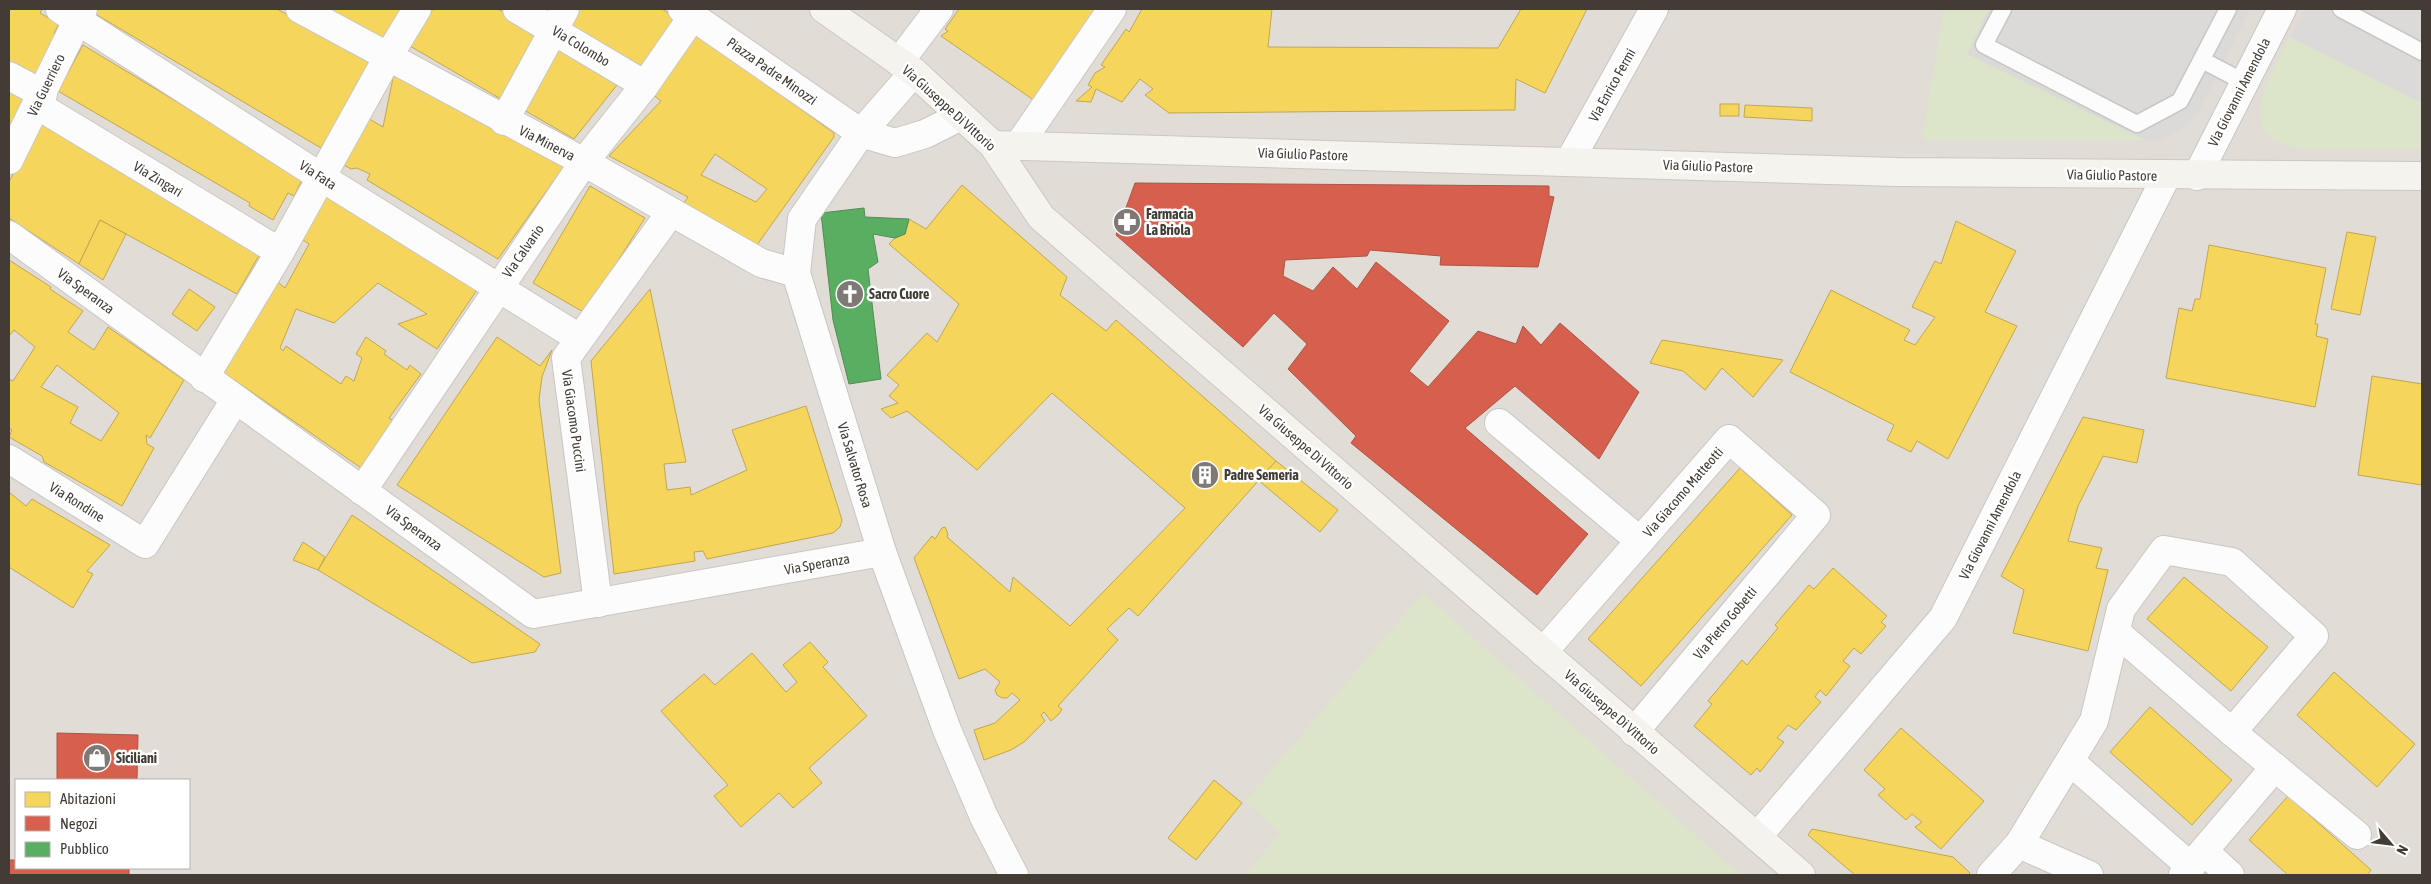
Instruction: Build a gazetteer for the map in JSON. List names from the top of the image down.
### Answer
{
  "streets": {
    "street": [
      "Via Colombo",
      "Piazza Padre Minozzi",
      "Via Guerriero",
      "Via Enrico Fermi",
      "Via Giovanni Amendola",
      "Via Giuseppe Di Vittorio",
      "Via Minerva",
      "Via Giulio Pastore",
      "Via Fata",
      "Via Zingari",
      "Via Calvario",
      "Via Speranza",
      "Via Giacomo Puccini",
      "Via Salvator Rosa",
      "Via Giacomo Matteotti",
      "Via Rondine",
      "Via Pietro Gobetti"
    ]
  },
  "crossings": [
    ["Via Colombo", "Via Calvario"],
    ["Piazza Padre Minozzi", "Via Giuseppe Di Vittorio"],
    ["Piazza Padre Minozzi", "Via Calvario"],
    ["Piazza Padre Minozzi", "Via Salvator Rosa"],
    ["Via Guerriero", "Via Fata"],
    ["Via Guerriero", "Via Zingari"],
    ["Via Enrico Fermi", "Via Giulio Pastore"],
    ["Via Giovanni Amendola", "Via Giuseppe Di Vittorio"],
    ["Via Giovanni Amendola", "Via Giulio Pastore"],
    ["Via Giuseppe Di Vittorio", "Via Giulio Pastore"],
    ["Via Giuseppe Di Vittorio", "Via Salvator Rosa"],
    ["Via Giuseppe Di Vittorio", "Via Giacomo Matteotti"],
    ["Via Giuseppe Di Vittorio", "Via Pietro Gobetti"],
    ["Via Minerva", "Via Calvario"],
    ["Via Minerva", "Via Giacomo Puccini"],
    ["Via Minerva", "Via Salvator Rosa"],
    ["Via Fata", "Via Calvario"],
    ["Via Fata", "Via Giacomo Puccini"],
    ["Via Calvario", "Via Speranza"],
    ["Via Speranza", "Via Giacomo Puccini"],
    ["Via Speranza", "Via Salvator Rosa"],
    ["Via Speranza", "Via Rondine"],
    ["Via Giacomo Matteotti", "Via Pietro Gobetti"]
  ],
  "places": {
    "pharmacy": ["Farmacia La Briola"],
    "church": ["Sacro Cuore"],
    "building": ["Padre Semeria"],
    "shop": ["Siciliani"]
  },
  "legend": ["Abitazioni", "Negozi", "Pubblico"],
  "north": "bottom right"
}
